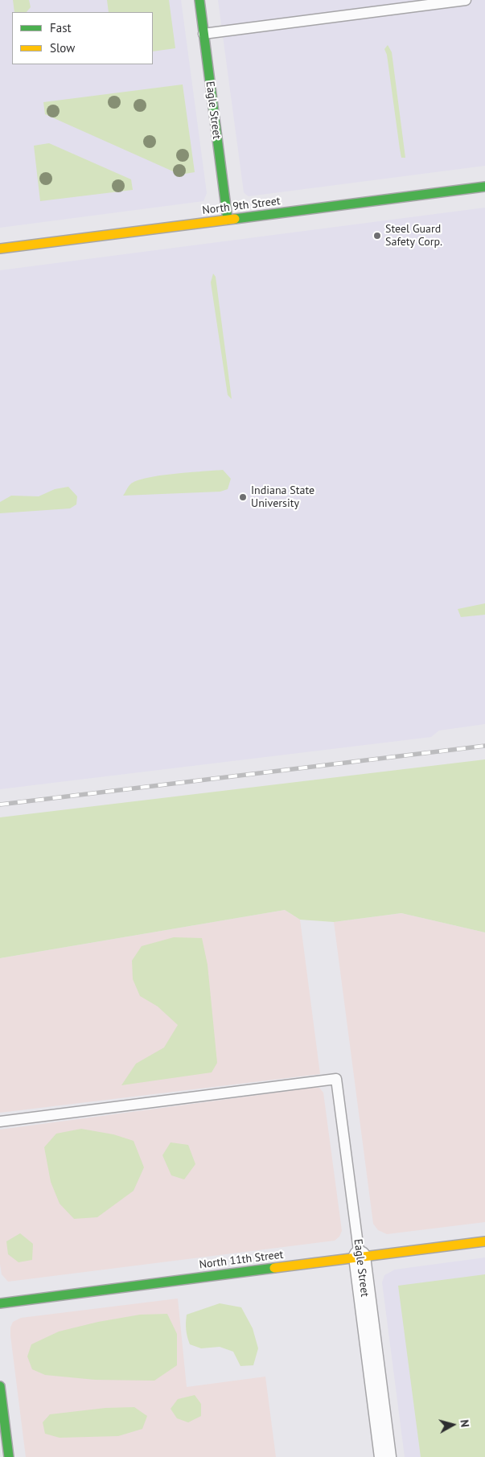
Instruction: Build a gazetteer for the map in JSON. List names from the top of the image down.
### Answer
{
  "streets": {
    "street": ["Eagle Street", "North 9th Street", "North 11th Street"]
  },
  "crossings": [
    ["Eagle Street", "North 9th Street"],
    ["Eagle Street", "North 11th Street"]
  ],
  "places": ["Steel Guard Safety Corp.", "Indiana State University"],
  "legend": ["Fast", "Slow"],
  "north": "right"
}
